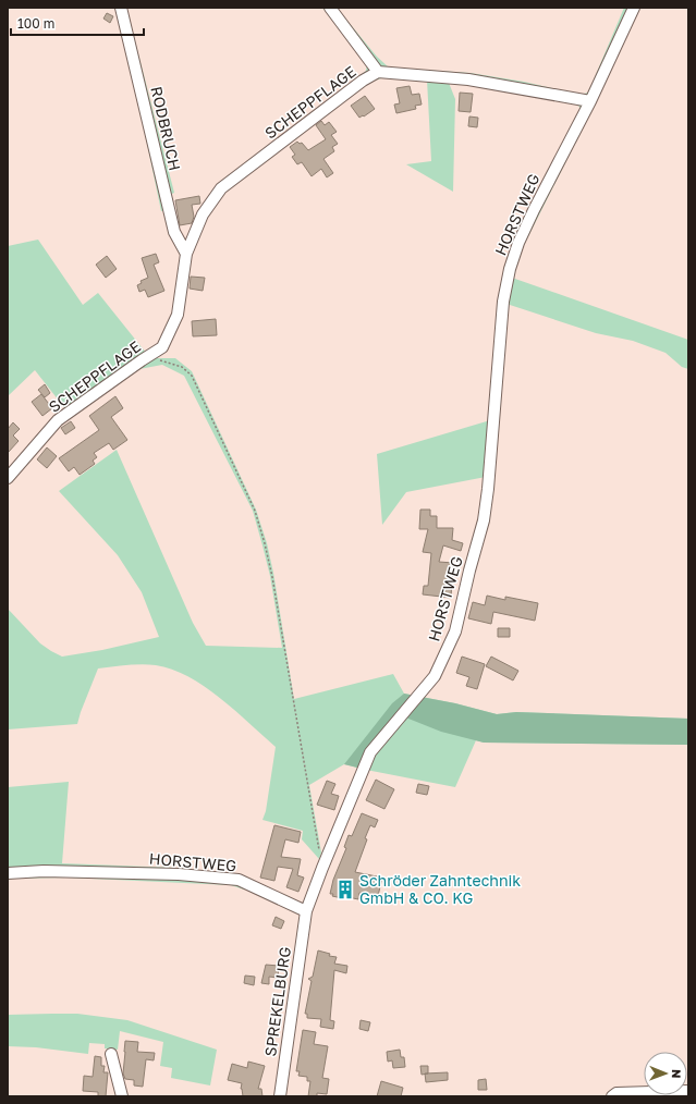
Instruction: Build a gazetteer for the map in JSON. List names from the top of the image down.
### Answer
{
  "streets": {
    "street": [
      "SCHEPPFLAGE",
      "RODBRUCH",
      "HORSTWEG",
      "SPREKELBURG"
    ]
  },
  "crossings": [
    ["SCHEPPFLAGE", "RODBRUCH"],
    ["SCHEPPFLAGE", "HORSTWEG"],
    ["HORSTWEG", "SPREKELBURG"]
  ],
  "places": {
    "building": ["Schröder Zahntechnik GmbH & CO. KG"]
  },
  "scale_bar": "100 m",
  "north": "right"
}
